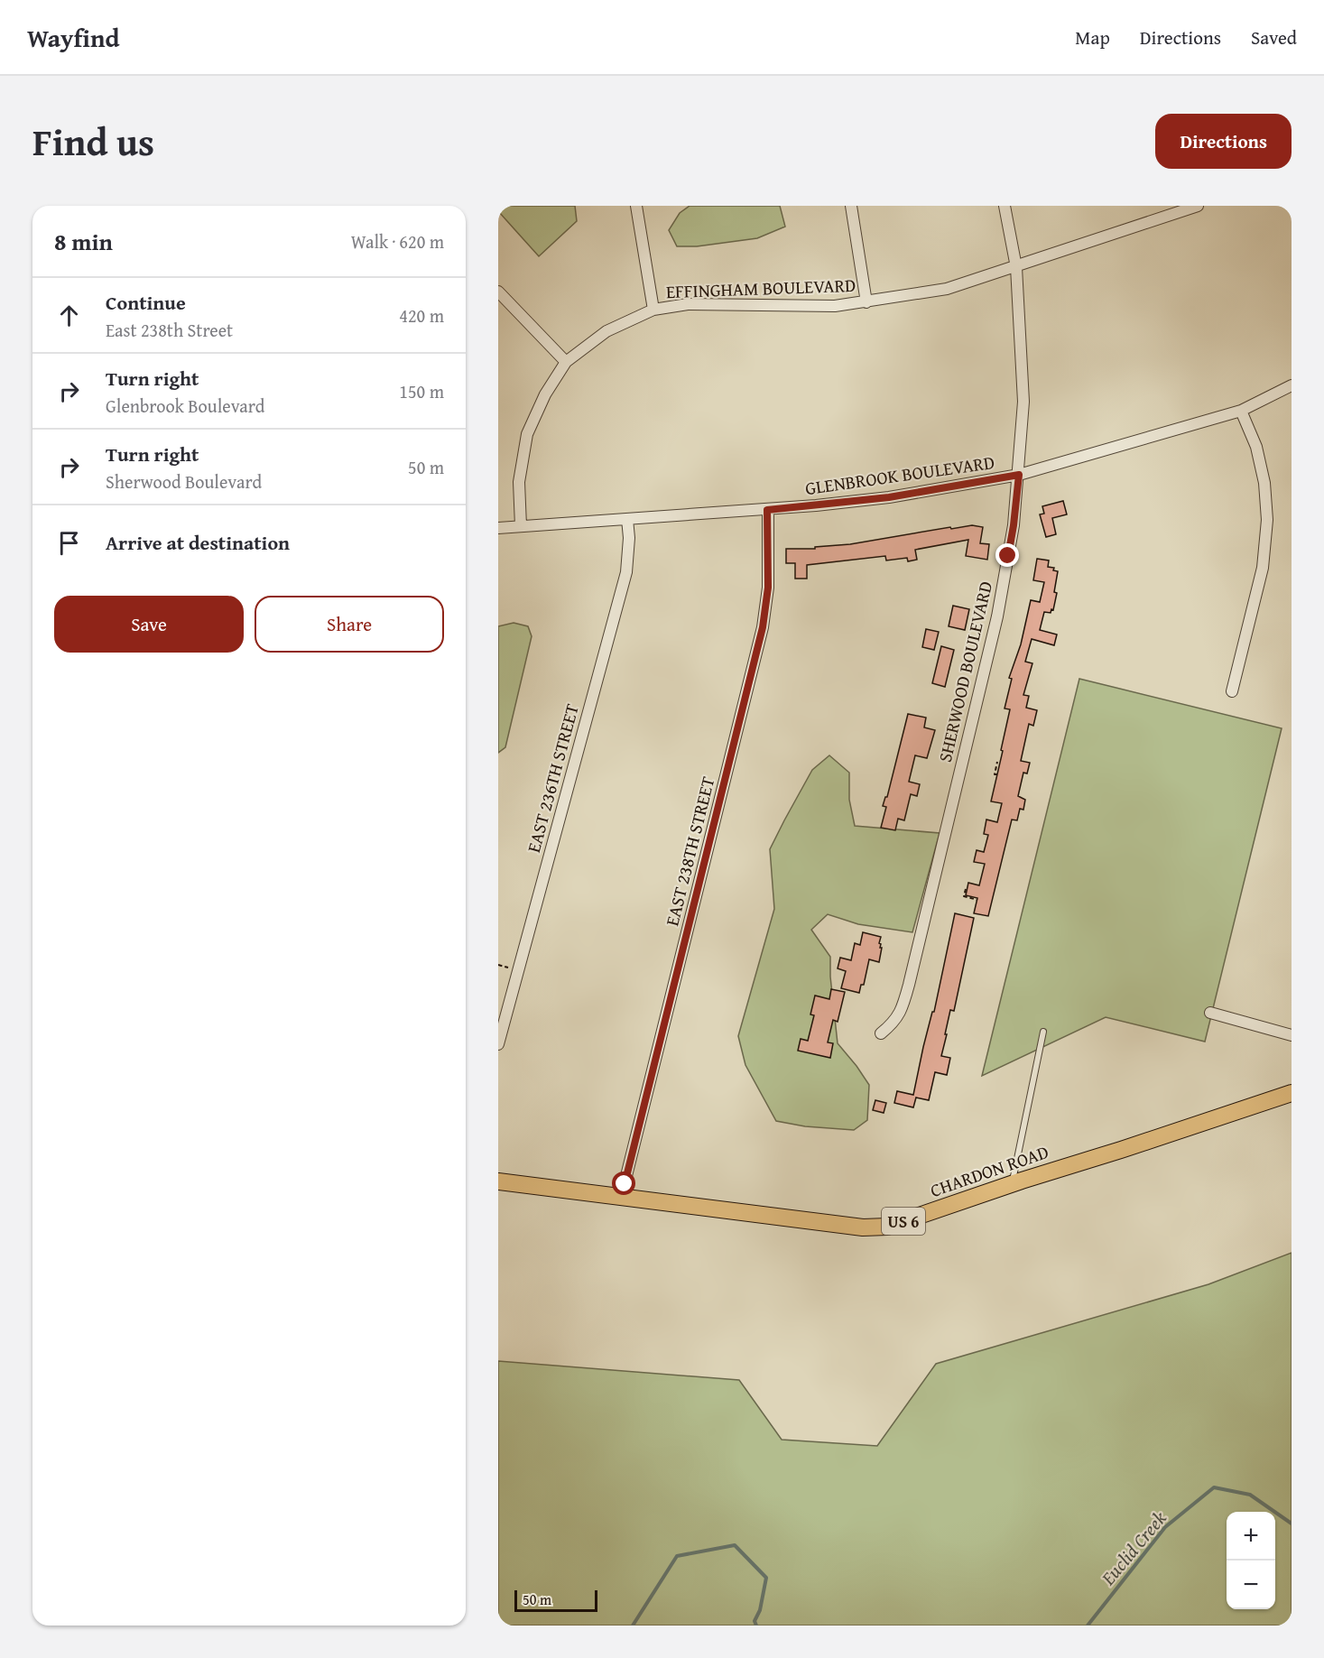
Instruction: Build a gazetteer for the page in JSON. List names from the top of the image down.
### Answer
{
  "streets": {
    "main road": ["CHARDON ROAD", "US 6"],
    "street": [
      "EFFINGHAM BOULEVARD",
      "GLENBROOK BOULEVARD",
      "SHERWOOD BOULEVARD",
      "EAST 236TH STREET",
      "EAST 238TH STREET"
    ]
  },
  "crossings": [
    ["EFFINGHAM BOULEVARD", "GLENBROOK BOULEVARD"],
    ["EFFINGHAM BOULEVARD", "SHERWOOD BOULEVARD"],
    ["GLENBROOK BOULEVARD", "SHERWOOD BOULEVARD"],
    ["GLENBROOK BOULEVARD", "EAST 236TH STREET"],
    ["GLENBROOK BOULEVARD", "EAST 238TH STREET"],
    ["EAST 238TH STREET", "CHARDON ROAD"]
  ],
  "water": ["Euclid Creek"],
  "scale_bar": "50 m",
  "page": {
    "header": "Wayfind",
    "nav": ["Map", "Directions", "Saved"],
    "title": "Find us",
    "buttons": [
      "Directions",
      ["Save", "Share"]
    ],
    "heading": ["8 min", "Walk · 620 m"],
    "list": [
      ["Continue", "East 238th Street", "420 m"],
      ["Turn right", "Glenbrook Boulevard", "150 m"],
      ["Turn right", "Sherwood Boulevard", "50 m"],
      "Arrive at destination"
    ],
    "map_buttons": ["+", "−"],
    "scale": "50 m"
  }
}
